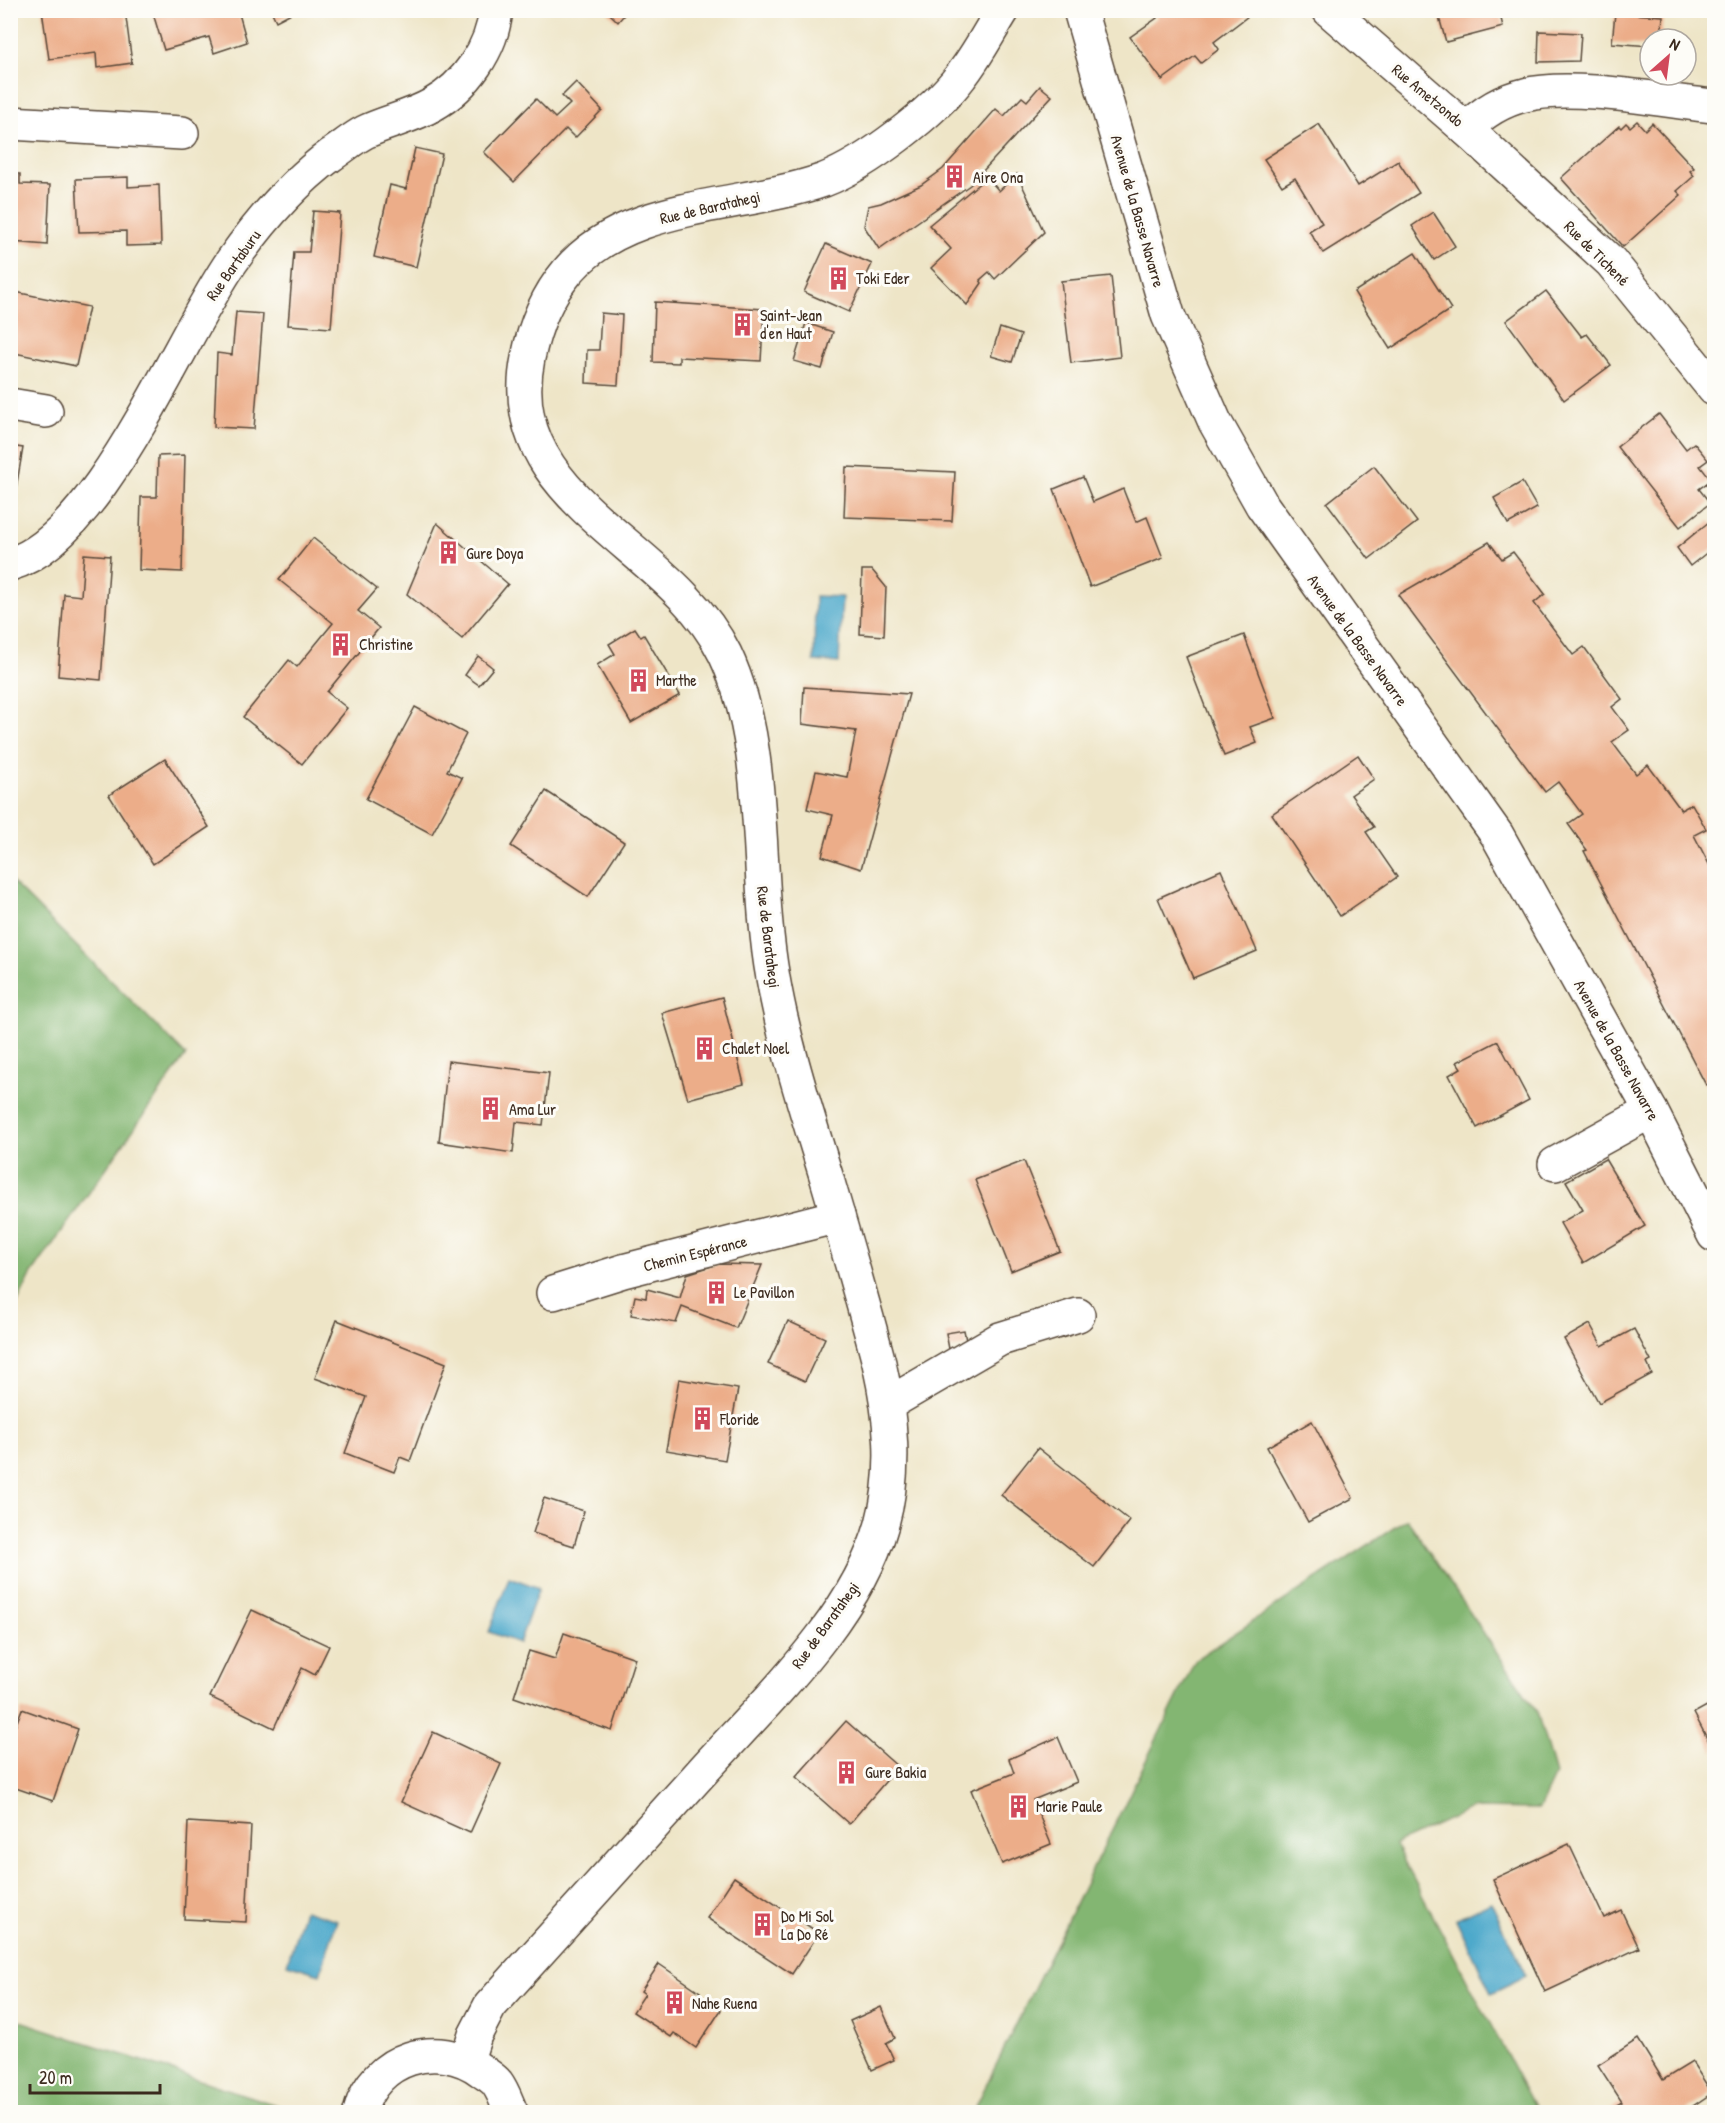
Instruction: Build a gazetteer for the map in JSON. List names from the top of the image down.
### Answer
{
  "streets": {
    "street": [
      "Rue Ametzondo",
      "Rue de Baratahegi",
      "Avenue de la Basse Navarre",
      "Rue de Tichené",
      "Rue Bartaburu",
      "Chemin Espérance"
    ]
  },
  "crossings": [
    ["Rue Ametzondo", "Rue de Tichené"],
    ["Rue de Baratahegi", "Chemin Espérance"]
  ],
  "places": {
    "building": [
      "Aire Ona",
      "Toki Eder",
      "Saint-Jean d'en Haut",
      "Gure Doya",
      "Christine",
      "Marthe",
      "Chalet Noel",
      "Ama Lur",
      "Le Pavillon",
      "Floride",
      "Gure Bakia",
      "Marie Paule",
      "Do Mi Sol La Do Ré",
      "Nahe Ruena"
    ]
  },
  "scale_bar": "20 m",
  "north": "top right"
}
